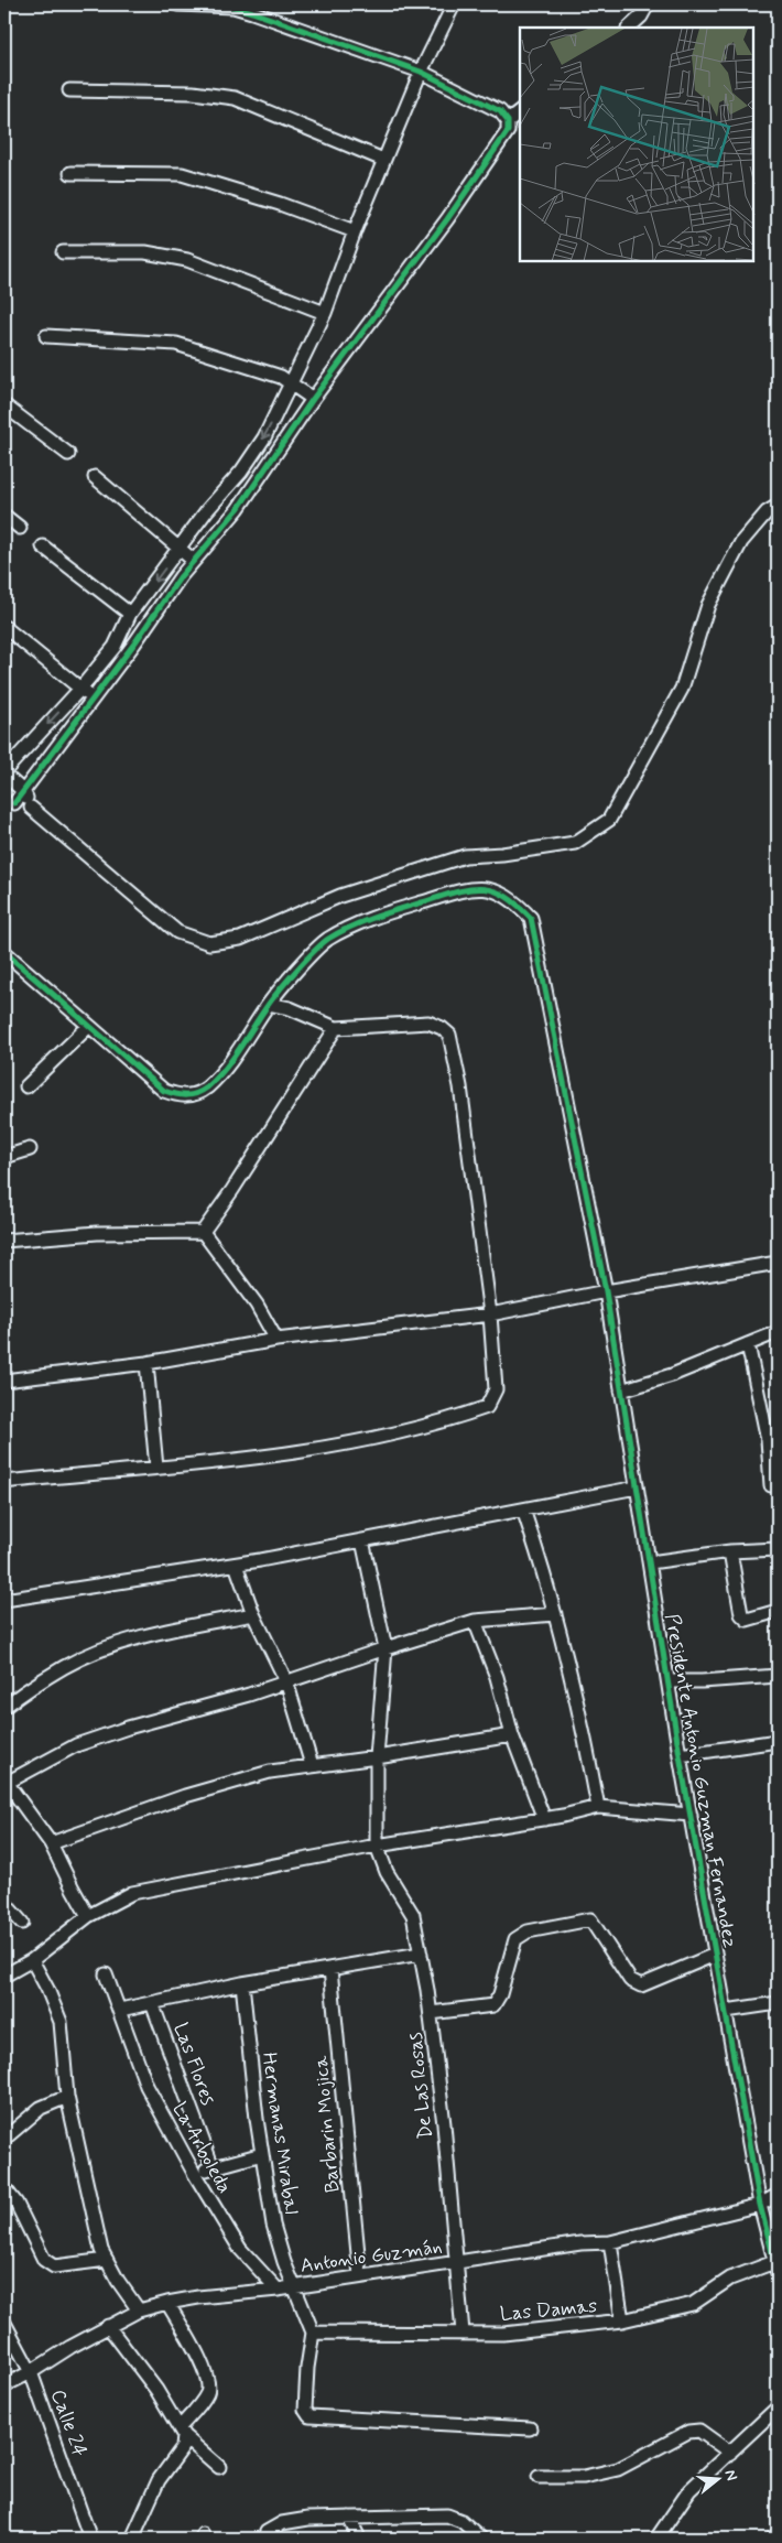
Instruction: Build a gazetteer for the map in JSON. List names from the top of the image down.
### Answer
{
  "streets": {
    "street": [
      "Presidente Antonio Guzman Fernandez",
      "Las Flores",
      "De Las Rosas",
      "Barbarin Mojica",
      "Hermanas Mirabal",
      "La Arboleda",
      "Antonio Guzmán",
      "Las Damas",
      "Calle 24"
    ]
  },
  "crossings": [
    ["Presidente Antonio Guzman Fernandez", "Antonio Guzmán"],
    ["Presidente Antonio Guzman Fernandez", "Las Damas"],
    ["De Las Rosas", "Antonio Guzmán"],
    ["De Las Rosas", "Las Damas"],
    ["Barbarin Mojica", "Antonio Guzmán"],
    ["Hermanas Mirabal", "Antonio Guzmán"],
    ["Hermanas Mirabal", "Las Damas"],
    ["La Arboleda", "Antonio Guzmán"],
    ["Antonio Guzmán", "Calle 24"]
  ],
  "north": "right"
}
